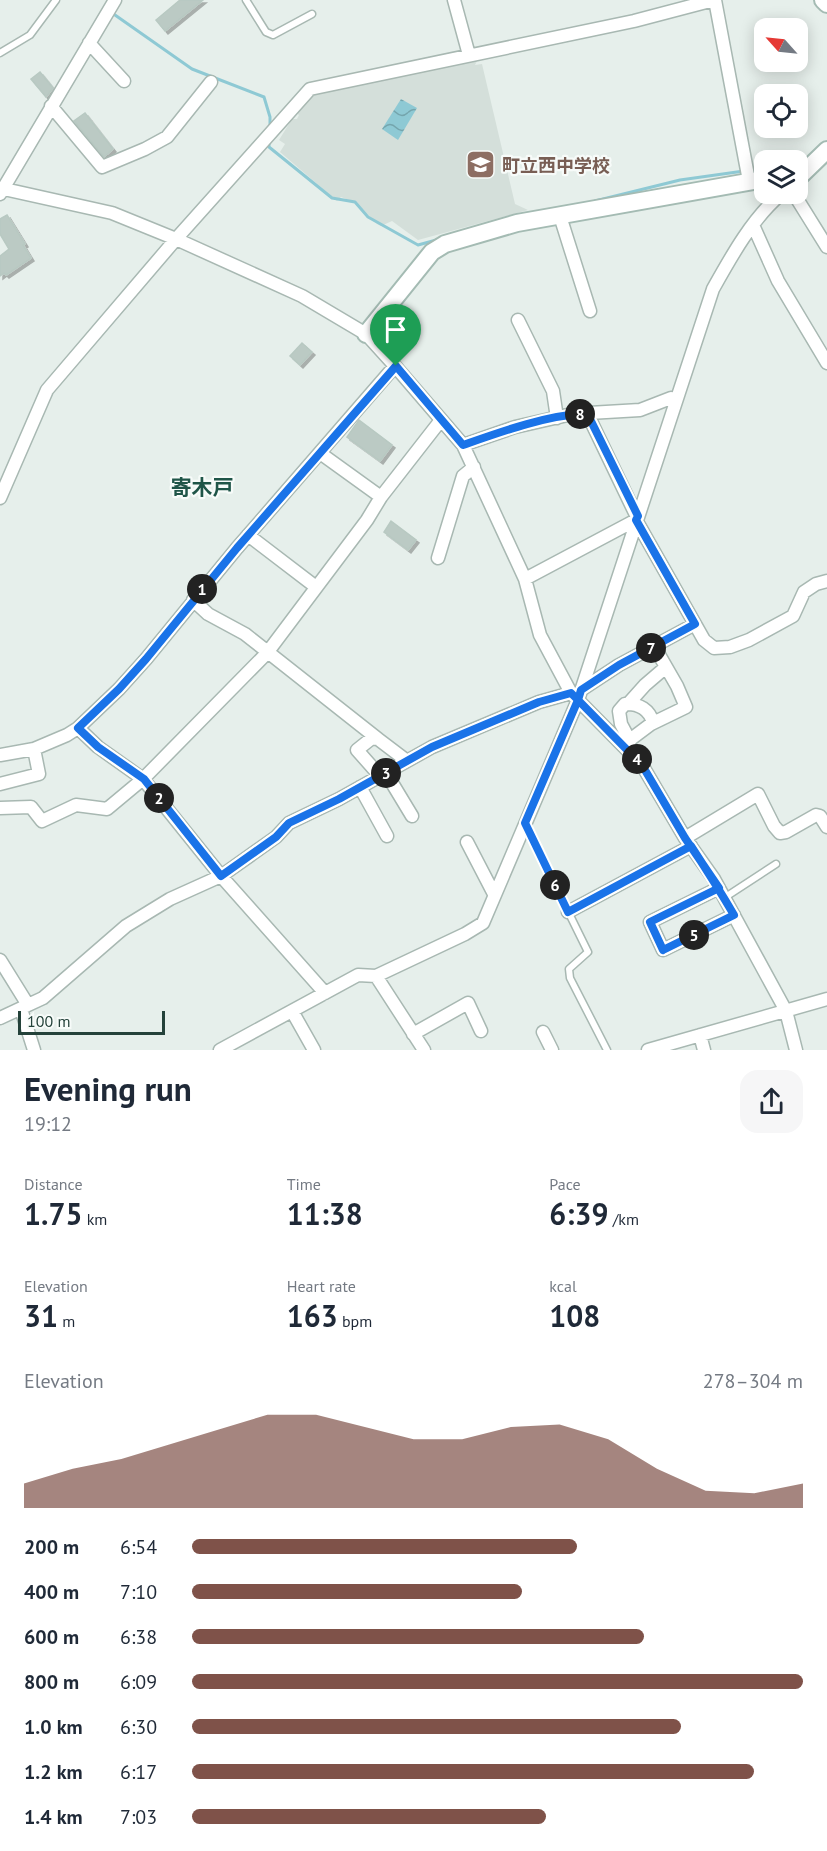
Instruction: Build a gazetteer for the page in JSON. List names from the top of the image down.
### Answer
{
  "districts": ["寄木戸"],
  "places": {
    "school or university": ["町立西中学校"]
  },
  "scale_bar": "100 m",
  "north": "top left",
  "page": {
    "pins": [
      "8",
      "1",
      "7",
      "4",
      "3",
      "2",
      "6",
      "5"
    ],
    "scale": "100 m",
    "heading": ["Evening run", "19:12"],
    "stats": [
      ["Distance", "1.75 km"],
      ["Time", "11:38"],
      ["Pace", "6:39 /km"],
      ["Elevation", "31 m"],
      ["Heart rate", "163 bpm"],
      ["kcal", "108"]
    ],
    "chart": ["Elevation", "278–304 m"],
    "list": [
      {
        "name": "200 m",
        "note": "6:54"
      },
      {
        "name": "400 m",
        "note": "7:10"
      },
      {
        "name": "600 m",
        "note": "6:38"
      },
      {
        "name": "800 m",
        "note": "6:09"
      },
      {
        "name": "1.0 km",
        "note": "6:30"
      },
      {
        "name": "1.2 km",
        "note": "6:17"
      },
      {
        "name": "1.4 km",
        "note": "7:03"
      }
    ]
  }
}
